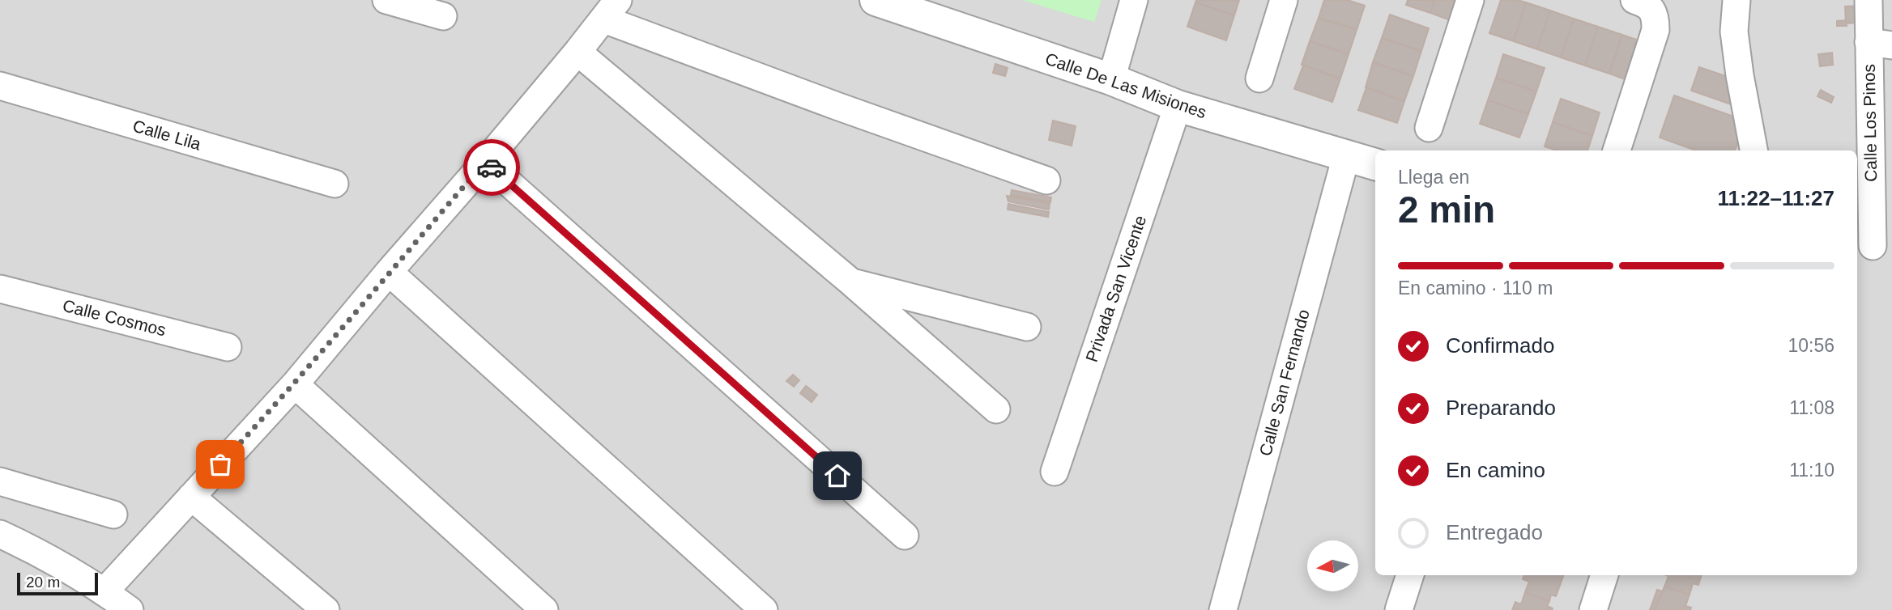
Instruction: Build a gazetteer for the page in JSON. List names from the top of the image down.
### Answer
{
  "streets": {
    "street": [
      "Calle De Las Misiones",
      "Calle Los Pinos",
      "Calle Lila",
      "Privada San Vicente",
      "Calle Cosmos",
      "Calle San Fernando"
    ]
  },
  "crossings": [
    ["Calle De Las Misiones", "Privada San Vicente"],
    ["Calle De Las Misiones", "Calle San Fernando"]
  ],
  "scale_bar": "20 m",
  "north": "left",
  "page": {
    "heading": ["2 min", "Llega en", "11:22–11:27"],
    "bar": "En camino · 110 m",
    "list": [
      ["Confirmado", "10:56"],
      ["Preparando", "11:08"],
      ["En camino", "11:10"],
      "Entregado"
    ],
    "scale": "20 m"
  }
}
